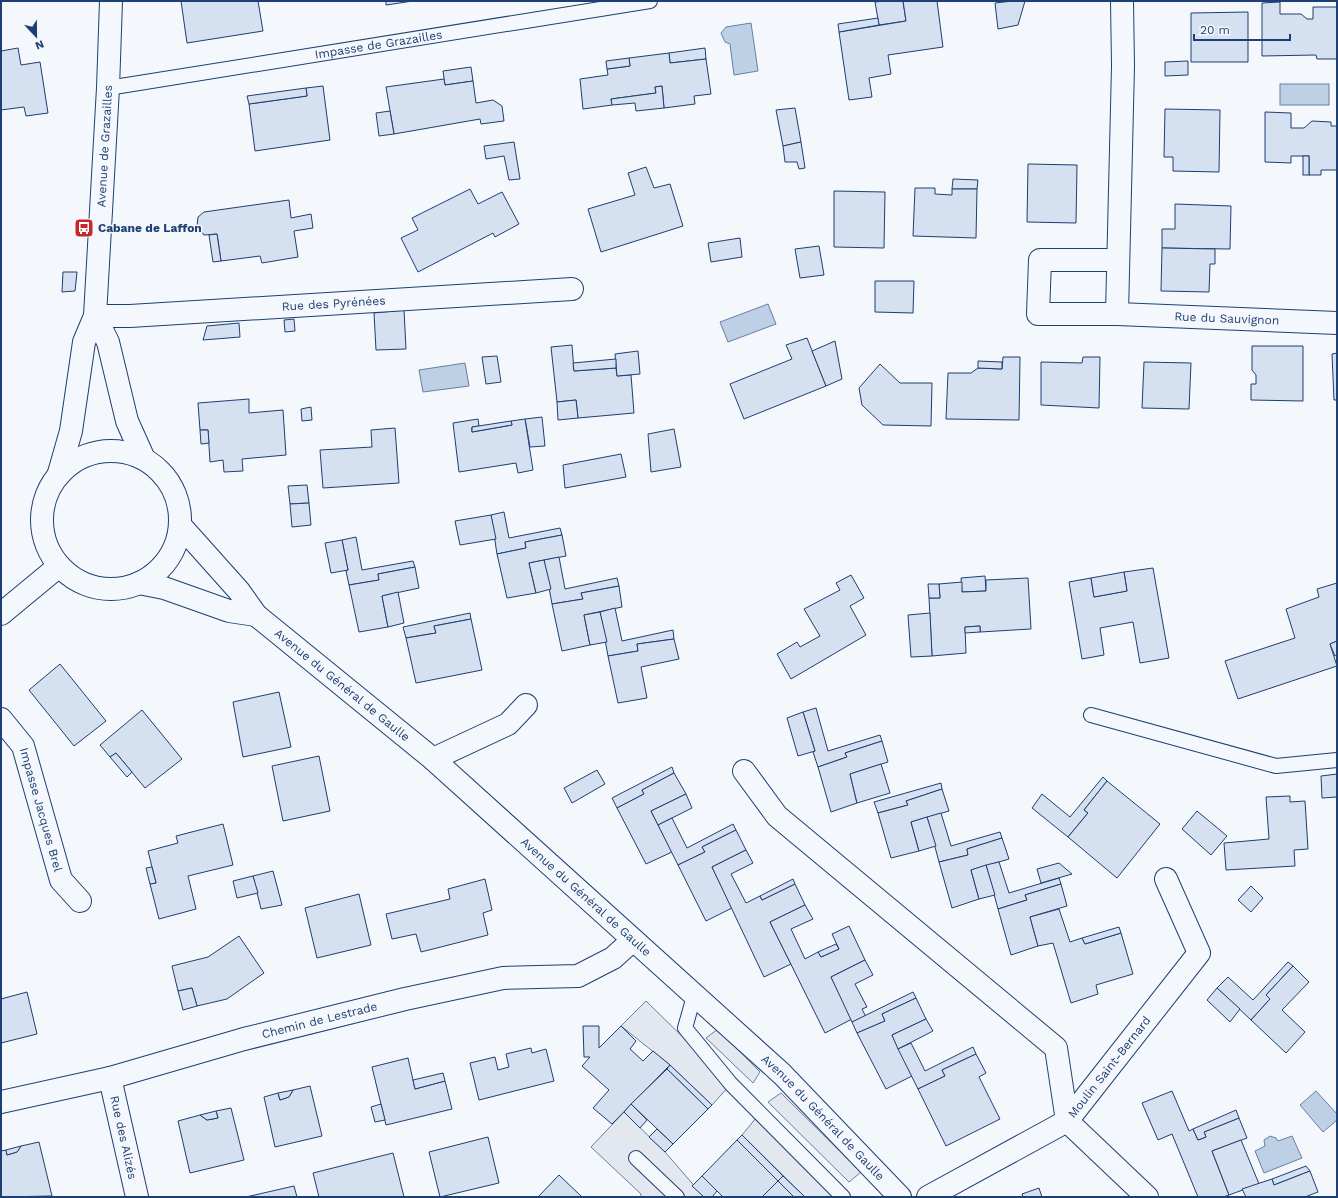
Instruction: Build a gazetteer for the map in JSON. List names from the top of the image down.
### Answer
{
  "streets": {
    "street": [
      "Avenue de Grazailles",
      "Rue des Pyrénées",
      "Rue du Sauvignon",
      "Avenue du Général de Gaulle",
      "Impasse Jacques Brel",
      "Chemin de Lestrade",
      "Moulin Saint-Bernard",
      "Rue des Alizés"
    ],
    "lane": ["Impasse de Grazailles"]
  },
  "crossings": [
    ["Impasse de Grazailles", "Avenue de Grazailles"],
    ["Avenue de Grazailles", "Rue des Pyrénées"],
    ["Avenue de Grazailles", "Avenue du Général de Gaulle"],
    ["Avenue du Général de Gaulle", "Chemin de Lestrade"],
    ["Chemin de Lestrade", "Rue des Alizés"]
  ],
  "places": {
    "bus stop": ["Cabane de Laffon"]
  },
  "scale_bar": "20 m",
  "north": "bottom"
}
